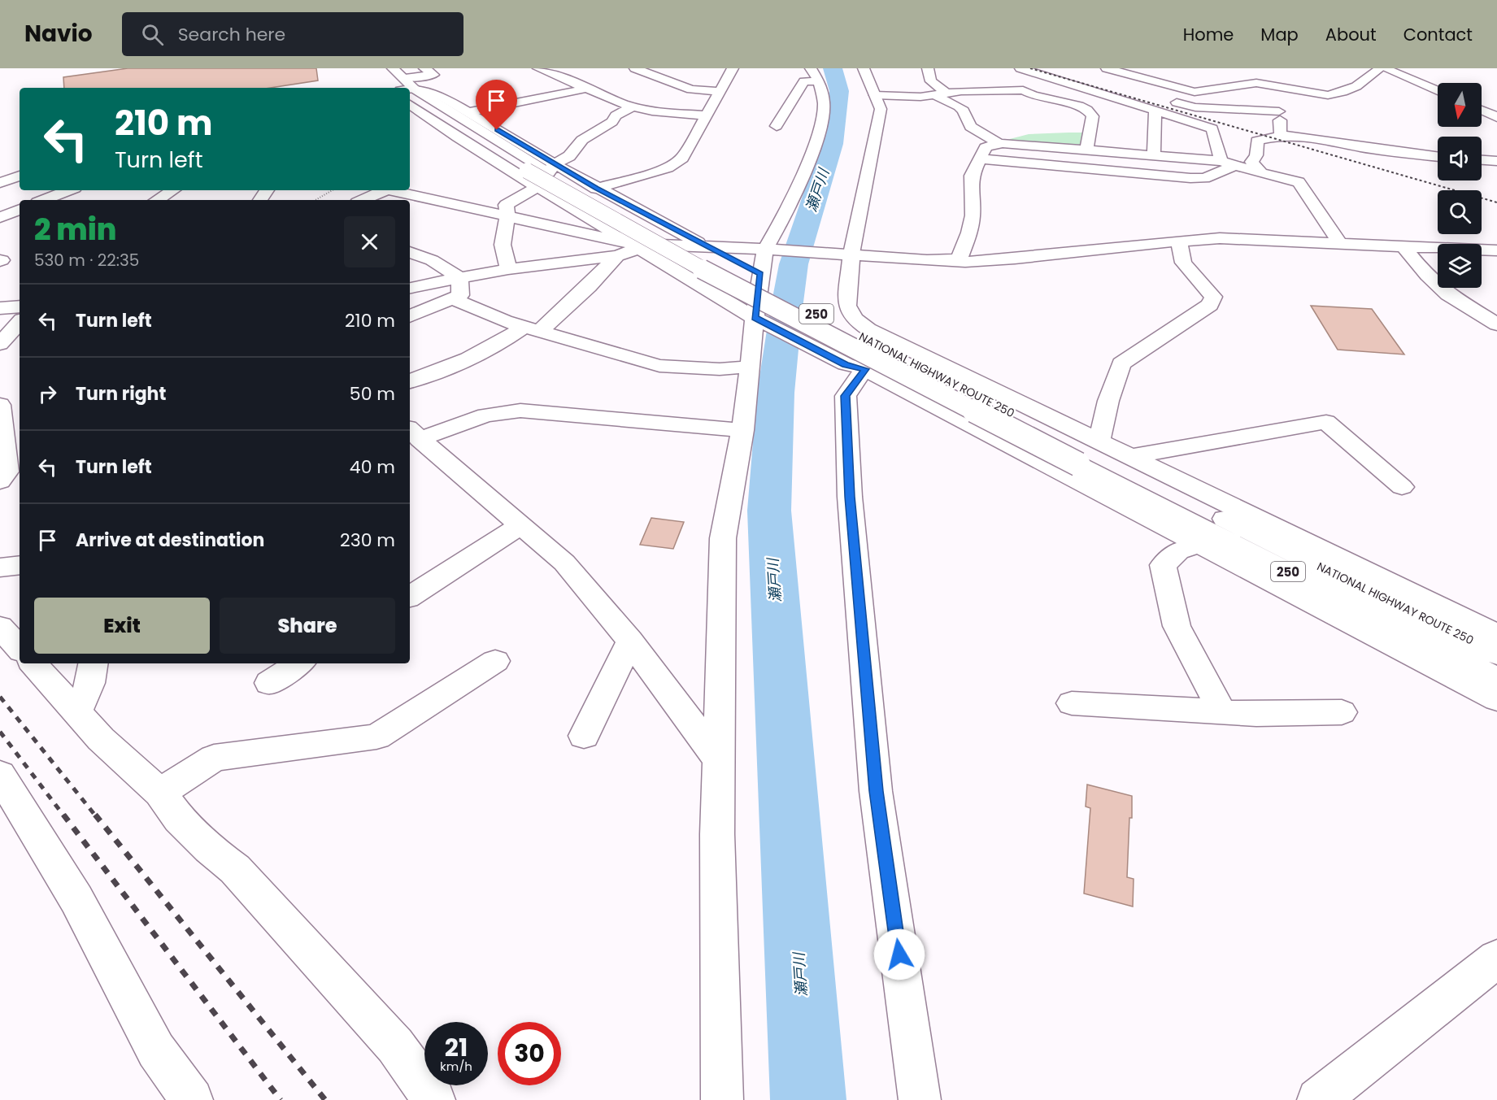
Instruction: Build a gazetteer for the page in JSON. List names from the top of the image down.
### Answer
{
  "streets": {
    "main road": ["250", "NATIONAL HIGHWAY ROUTE 250"]
  },
  "water": ["瀬戸川"],
  "north": "bottom",
  "page": {
    "header": "Navio",
    "search": "Search here",
    "nav": [
      "Home",
      "Map",
      "About",
      "Contact"
    ],
    "turn": ["210 m", "Turn left"],
    "heading": ["2 min", "530 m · 22:35"],
    "list": [
      {
        "name": "Turn left",
        "value": "210 m"
      },
      {
        "name": "Turn right",
        "value": "50 m"
      },
      {
        "name": "Turn left",
        "value": "40 m"
      },
      {
        "name": "Arrive at destination",
        "value": "230 m"
      }
    ],
    "buttons": ["Exit", "Share"],
    "speed": "21 km/h",
    "limit": "30"
  }
}
